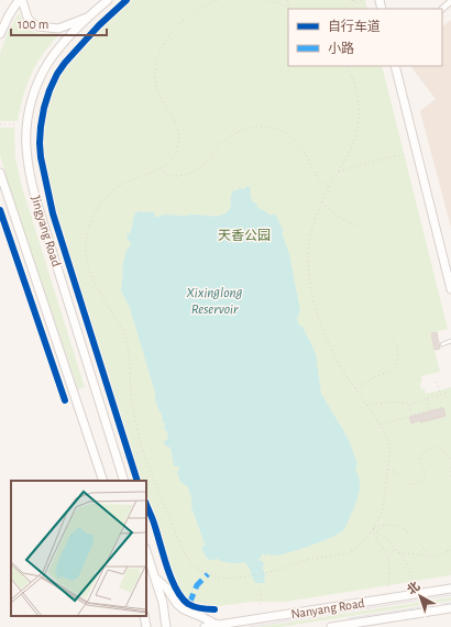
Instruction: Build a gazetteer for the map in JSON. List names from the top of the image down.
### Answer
{
  "streets": {
    "main road": ["Jingyang Road", "Nanyang Road"]
  },
  "water": ["Xixinglong Reservoir"],
  "parks": ["天香公园"],
  "legend": ["自行车道", "小路"],
  "scale_bar": "100 m",
  "north": "top left"
}
